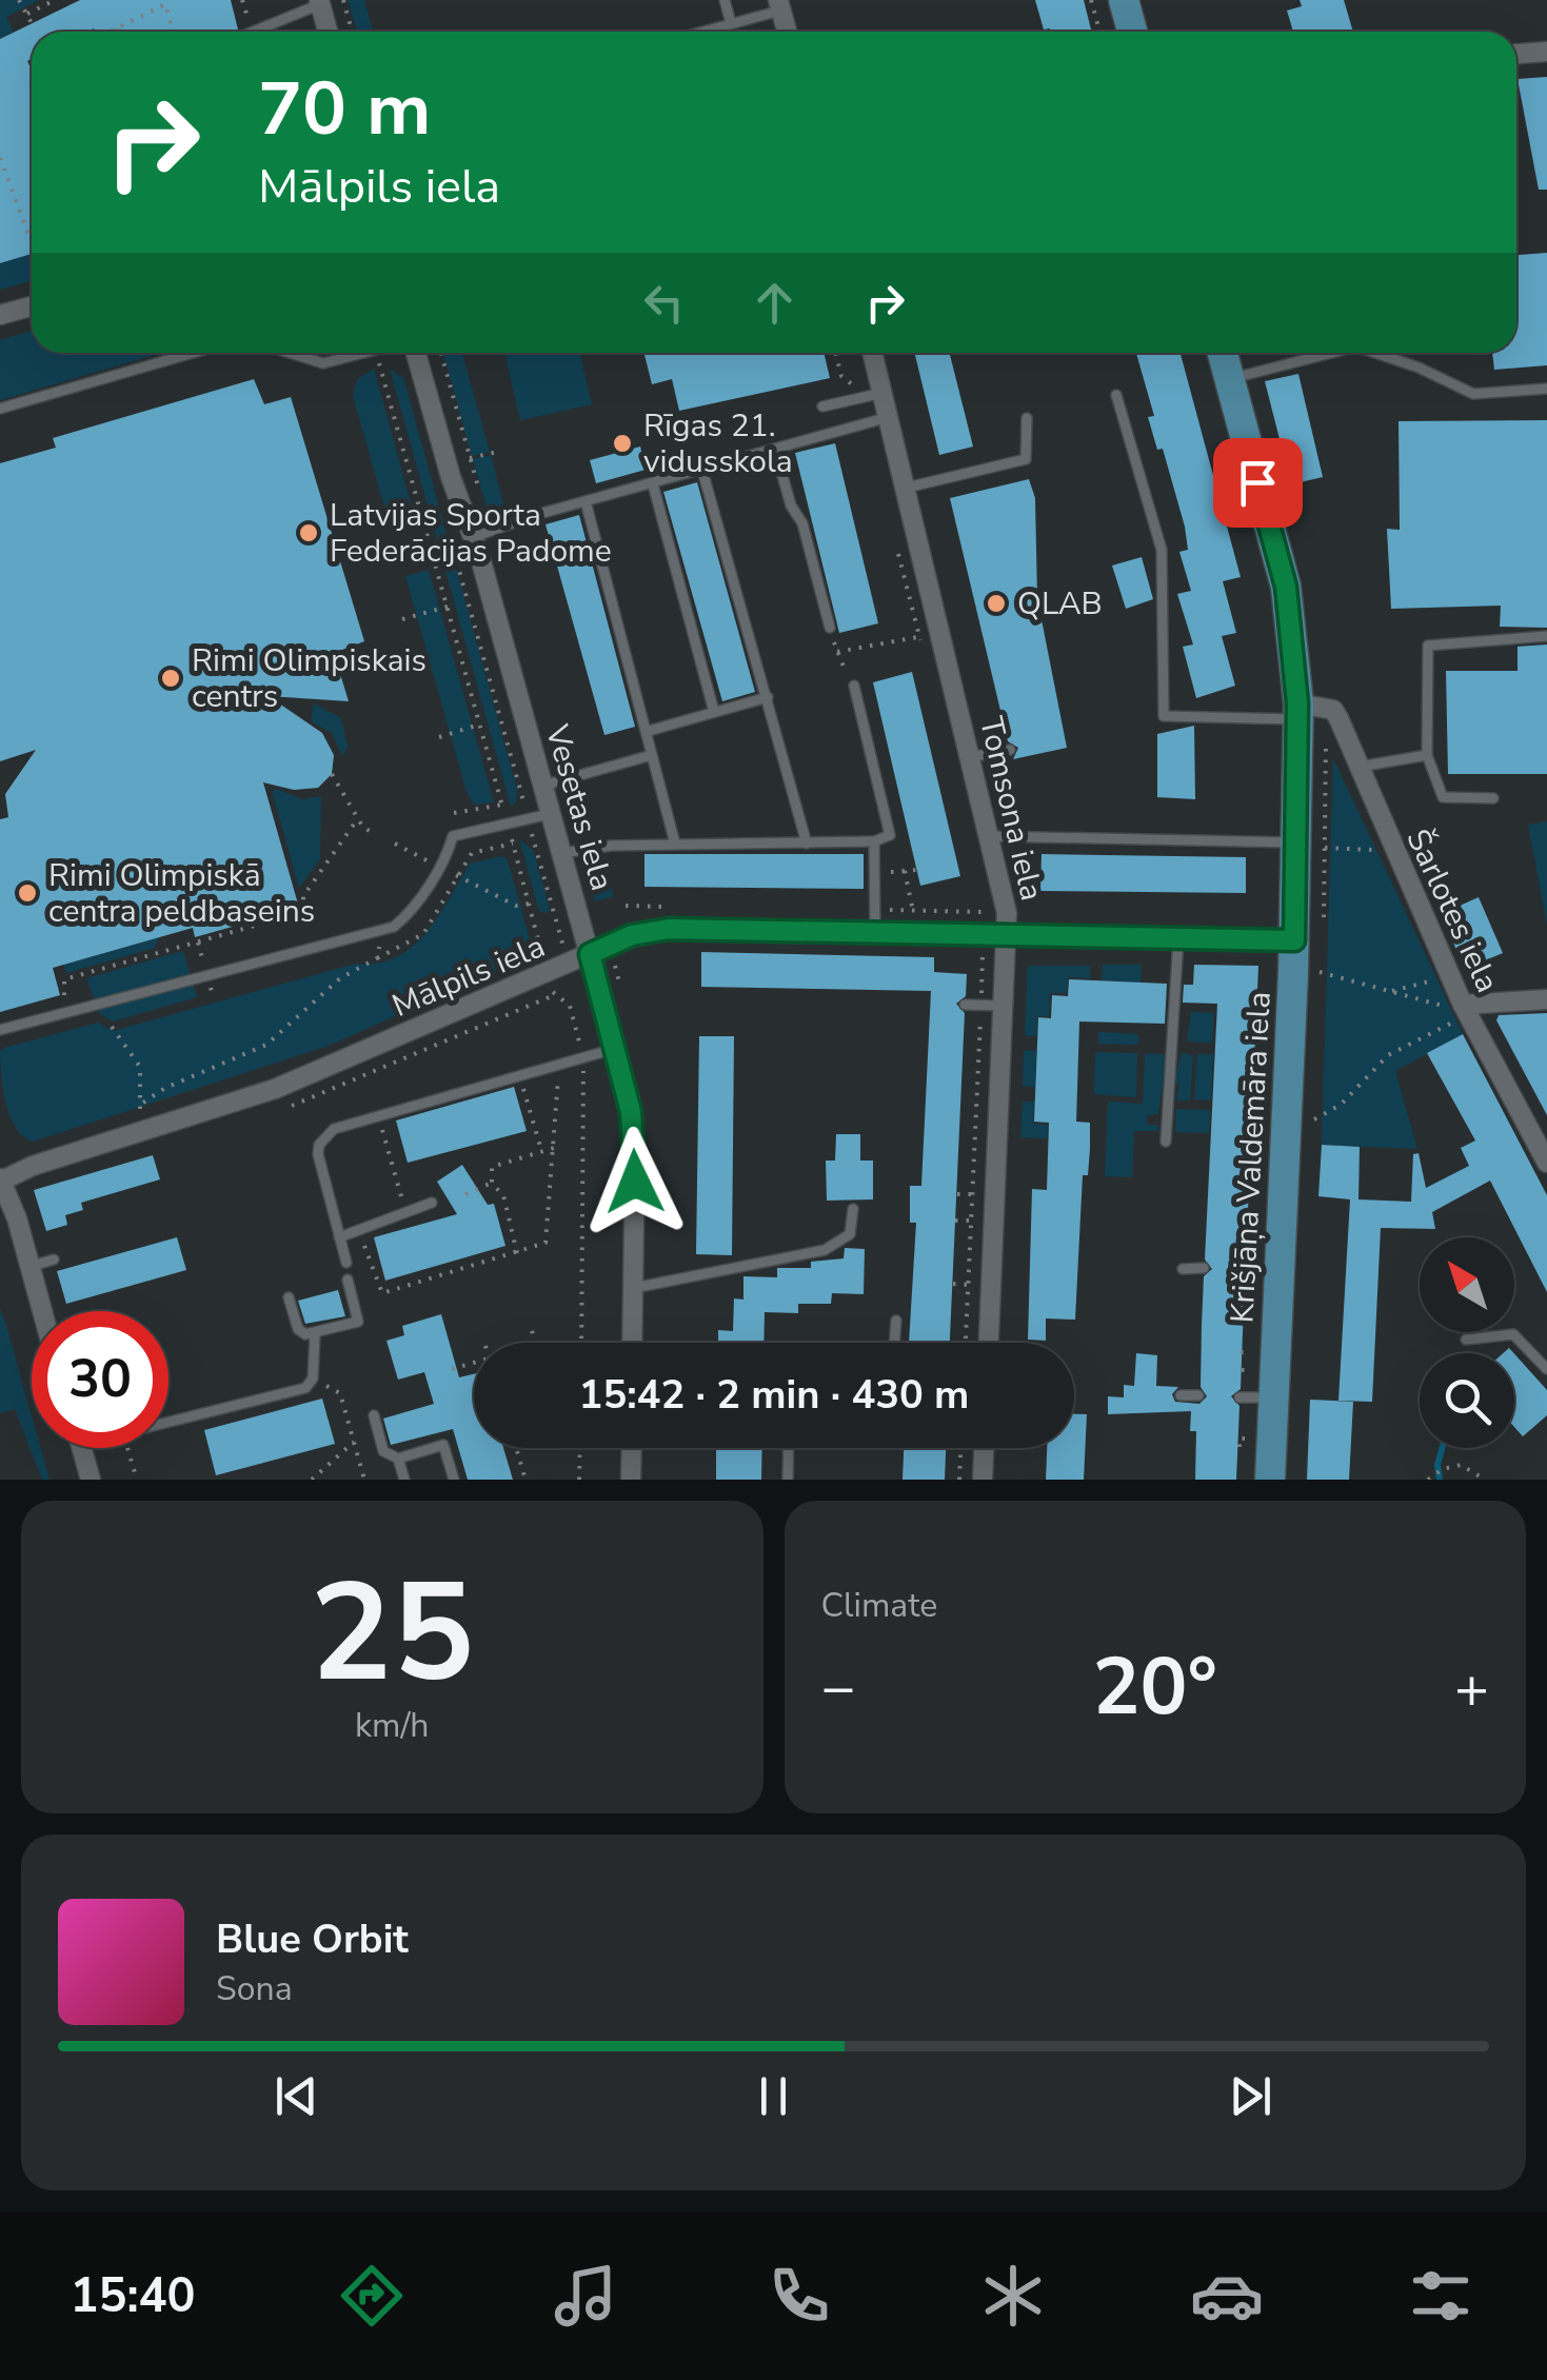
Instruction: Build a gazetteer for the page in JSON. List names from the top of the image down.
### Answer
{
  "streets": {
    "main road": ["Krišjāņa Valdemāra iela"],
    "street": [
      "Vesetas iela",
      "Tomsona iela",
      "Šarlotes iela",
      "Mālpils iela"
    ]
  },
  "crossings": [
    ["Vesetas iela", "Mālpils iela"],
    ["Tomsona iela", "Mālpils iela"],
    ["Šarlotes iela", "Krišjāņa Valdemāra iela"],
    ["Mālpils iela", "Krišjāņa Valdemāra iela"]
  ],
  "places": [
    "Rīgas 21. vidusskola",
    "Latvijas Sporta Federācijas Padome",
    "QLAB",
    "Rimi Olimpiskais centrs",
    "Rimi Olimpiskā centra peldbaseins"
  ],
  "north": "top left",
  "page": {
    "turn": ["70 m", "Mālpils iela"],
    "limit": "30",
    "trip": "15:42 · 2 min · 430 m",
    "tile": [
      ["25", "km/h"],
      "Climate"
    ],
    "heat": ["−", "20°", "+"],
    "song": ["Blue Orbit", "Sona"],
    "tabs": "15:40"
  }
}
